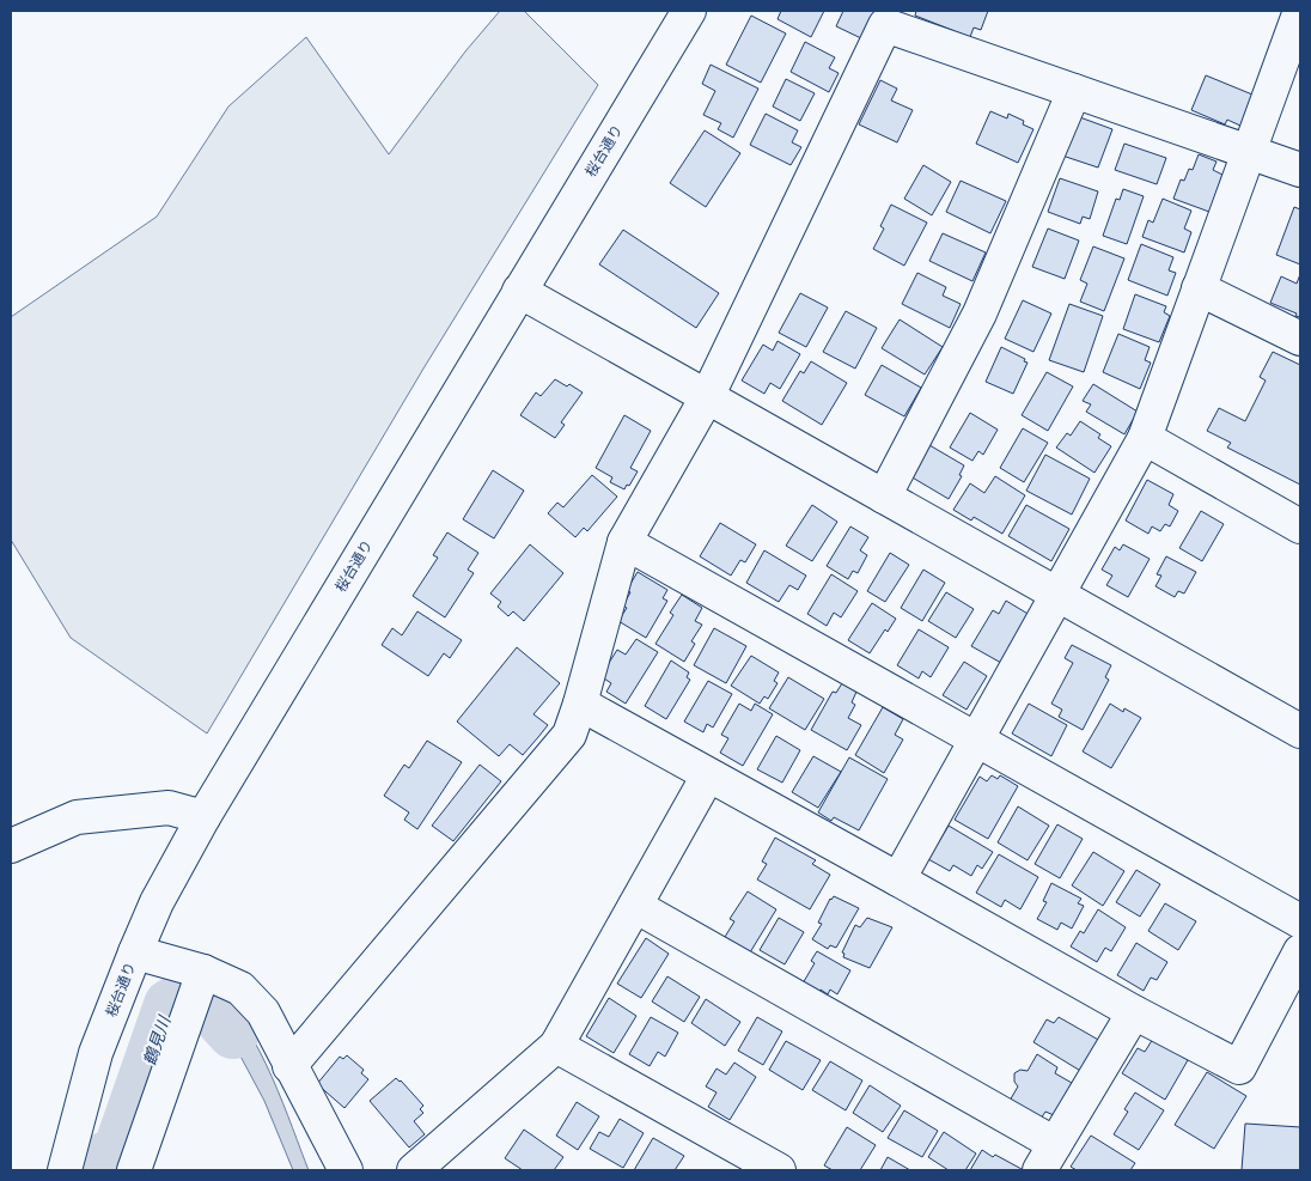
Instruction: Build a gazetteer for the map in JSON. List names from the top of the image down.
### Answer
{
  "streets": {
    "street": ["桜台通り"]
  },
  "water": ["鶴見川"]
}
